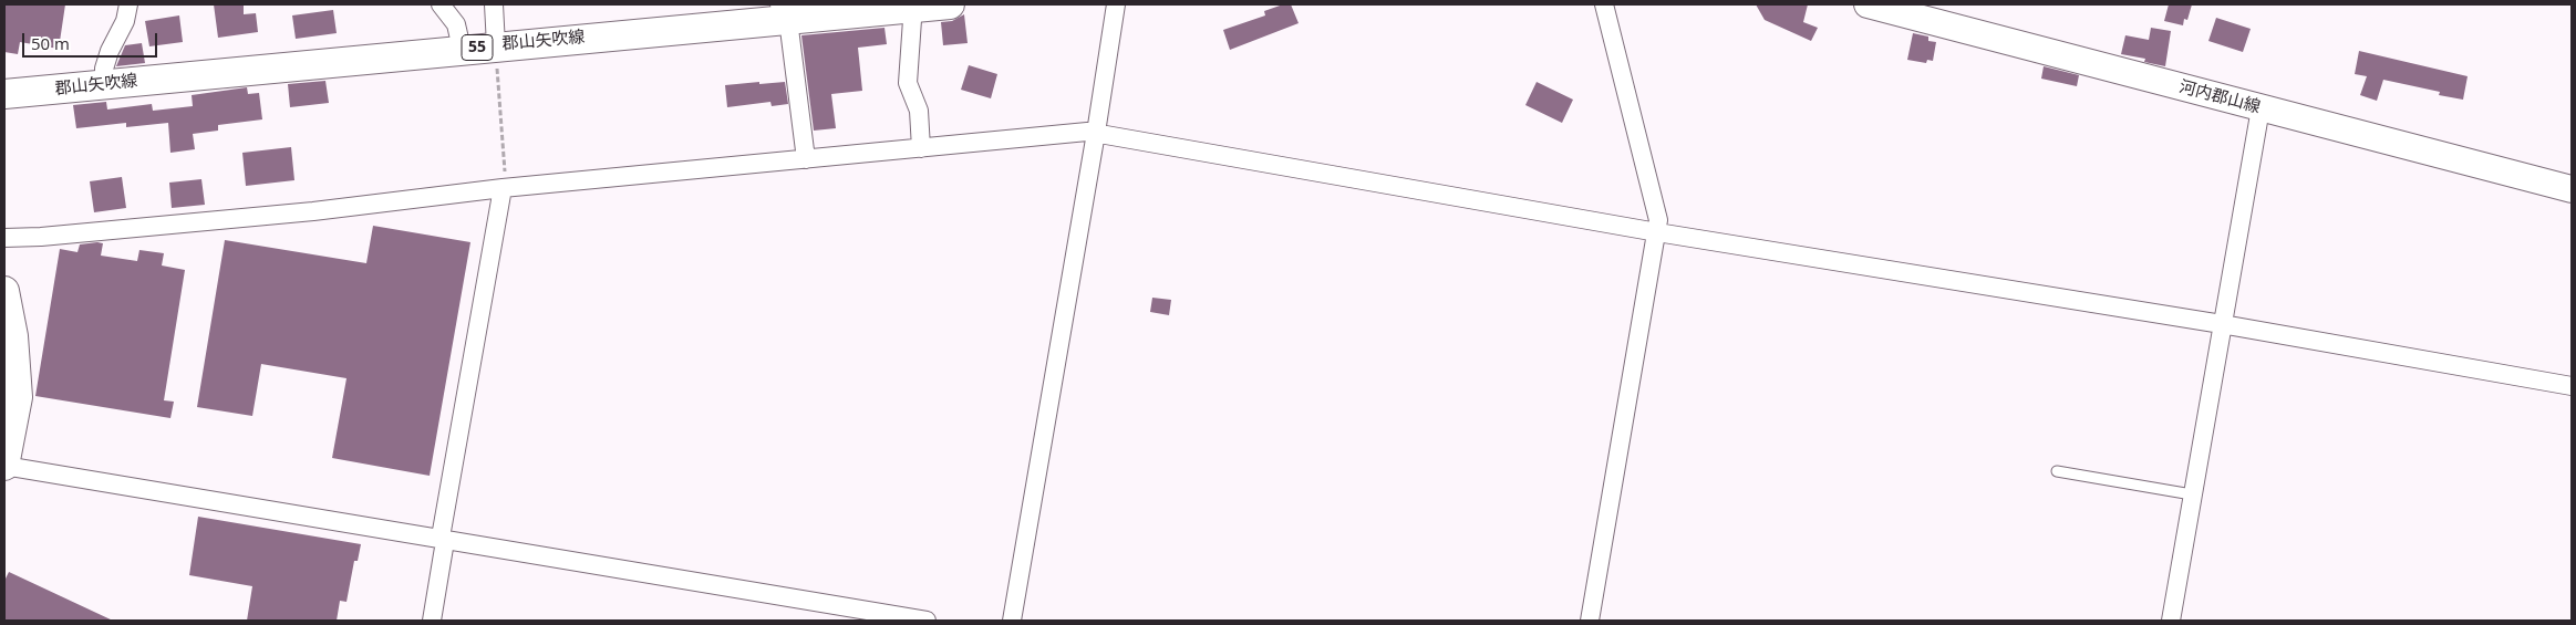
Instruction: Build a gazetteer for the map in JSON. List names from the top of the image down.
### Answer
{
  "streets": {
    "main road": ["郡山矢吹線", "55", "河内郡山線"]
  },
  "scale_bar": "50 m"
}
